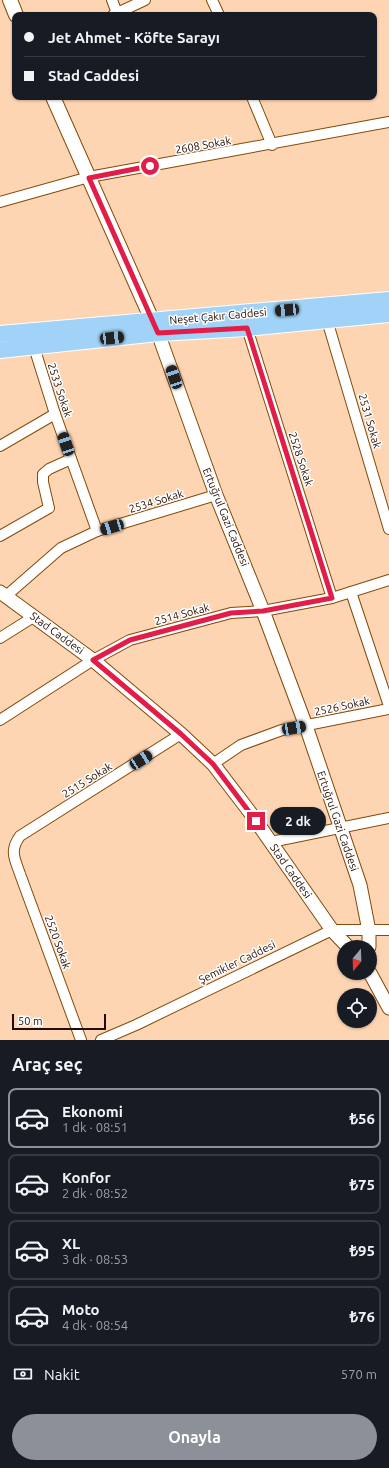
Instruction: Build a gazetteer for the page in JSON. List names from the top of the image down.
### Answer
{
  "streets": {
    "main road": ["Neşet Çakır Caddesi", "Ertuğrul Gazi Caddesi"],
    "street": [
      "2608 Sokak",
      "2533 Sokak",
      "2531 Sokak",
      "2528 Sokak",
      "2534 Sokak",
      "2514 Sokak",
      "Stad Caddesi",
      "2526 Sokak",
      "2515 Sokak",
      "2520 Sokak",
      "Şemikler Caddesi"
    ]
  },
  "crossings": [
    ["2608 Sokak", "Ertuğrul Gazi Caddesi"],
    ["Neşet Çakır Caddesi", "2533 Sokak"],
    ["Neşet Çakır Caddesi", "2531 Sokak"],
    ["Neşet Çakır Caddesi", "2528 Sokak"],
    ["Neşet Çakır Caddesi", "Ertuğrul Gazi Caddesi"],
    ["2533 Sokak", "2534 Sokak"],
    ["2528 Sokak", "2514 Sokak"],
    ["2534 Sokak", "Ertuğrul Gazi Caddesi"],
    ["2534 Sokak", "Stad Caddesi"],
    ["Ertuğrul Gazi Caddesi", "2514 Sokak"],
    ["Ertuğrul Gazi Caddesi", "2526 Sokak"],
    ["Ertuğrul Gazi Caddesi", "Şemikler Caddesi"],
    ["2514 Sokak", "Stad Caddesi"],
    ["Stad Caddesi", "2526 Sokak"],
    ["Stad Caddesi", "2515 Sokak"],
    ["Stad Caddesi", "Şemikler Caddesi"],
    ["2515 Sokak", "2520 Sokak"]
  ],
  "scale_bar": "50 m",
  "north": "bottom",
  "page": {
    "banner": ["Jet Ahmet - Köfte Sarayı", "Stad Caddesi"],
    "bubble": "2 dk",
    "scale": "50 m",
    "heading": "Araç seç",
    "list": [
      {
        "name": "Ekonomi",
        "note": "1 dk · 08:51",
        "value": "₺56"
      },
      {
        "name": "Konfor",
        "note": "2 dk · 08:52",
        "value": "₺75"
      },
      {
        "name": "XL",
        "note": "3 dk · 08:53",
        "value": "₺95"
      },
      {
        "name": "Moto",
        "note": "4 dk · 08:54",
        "value": "₺76"
      }
    ],
    "pay": ["Nakit", "570 m"],
    "buttons": "Onayla"
  }
}
